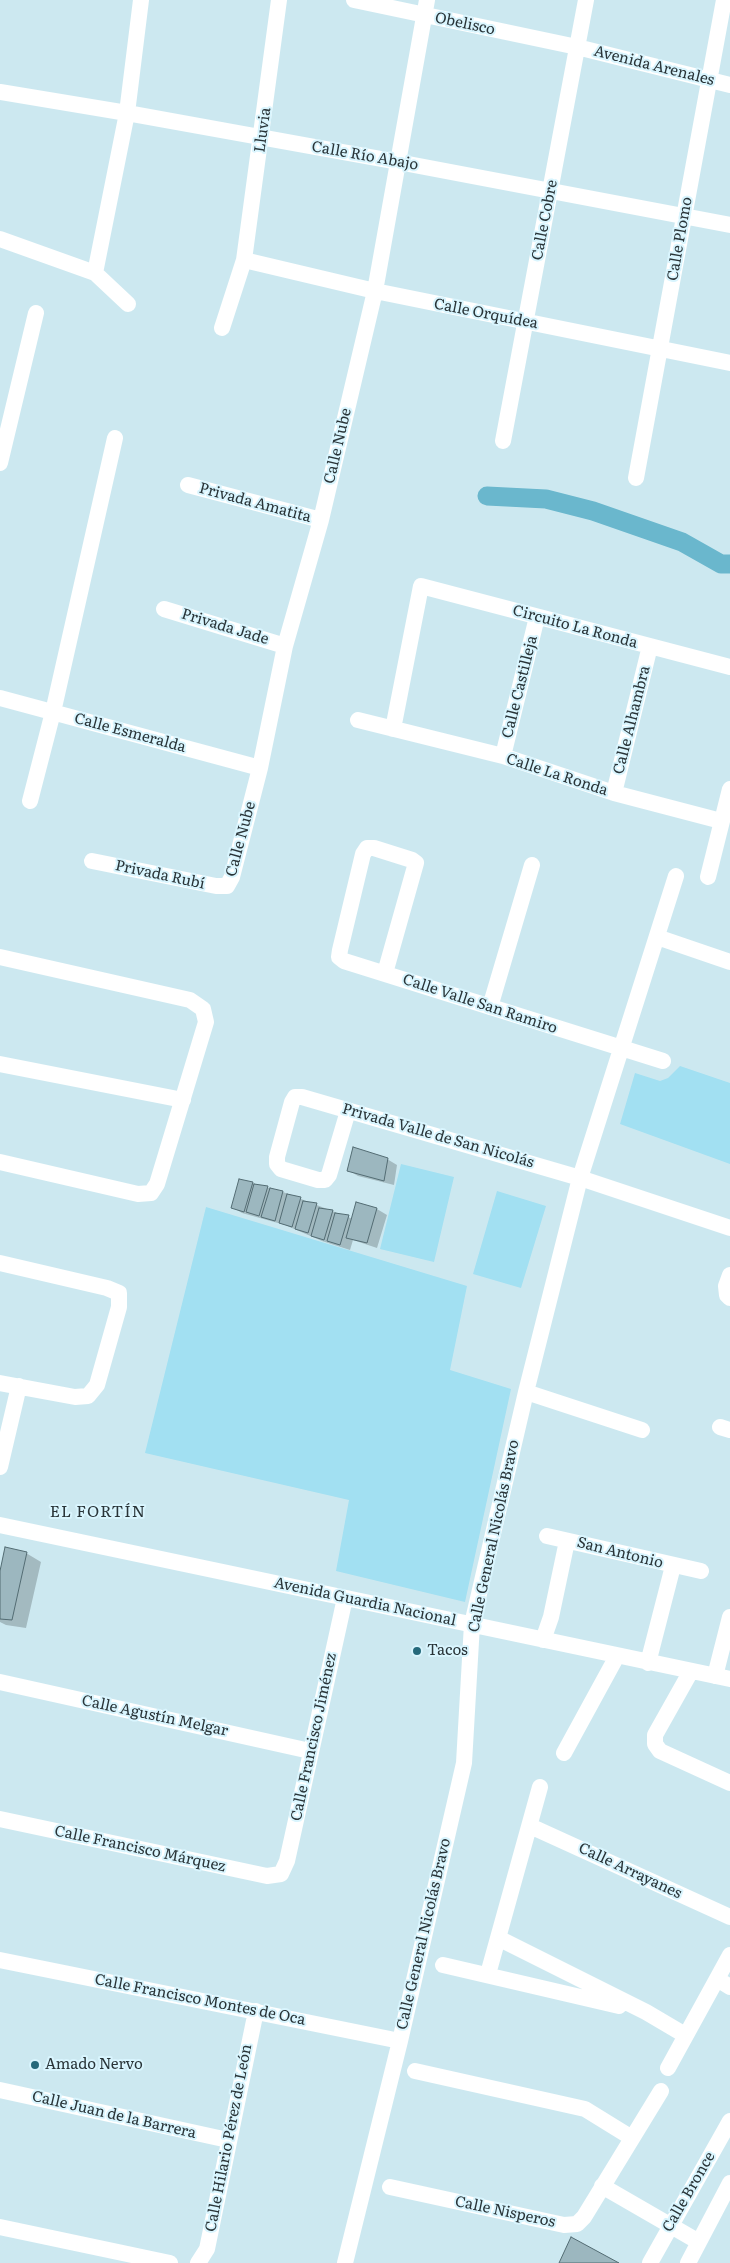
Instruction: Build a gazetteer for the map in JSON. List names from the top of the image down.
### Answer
{
  "streets": {
    "street": [
      "Obelisco",
      "Avenida Arenales",
      "Lluvia",
      "Calle Río Abajo",
      "Calle Cobre",
      "Calle Plomo",
      "Calle Orquídea",
      "Calle Nube",
      "Privada Amatita",
      "Privada Jade",
      "Circuito La Ronda",
      "Calle Castilleja",
      "Calle Alhambra",
      "Calle Esmeralda",
      "Calle La Ronda",
      "Privada Rubí",
      "Calle Valle San Ramiro",
      "Privada Valle de San Nicolás",
      "Calle General Nicolás Bravo",
      "San Antonio",
      "Avenida Guardia Nacional",
      "Calle Agustín Melgar",
      "Calle Francisco Jiménez",
      "Calle Francisco Márquez",
      "Calle Arrayanes",
      "Calle Francisco Montes de Oca",
      "Calle Juan de la Barrera",
      "Calle Hilario Pérez de León",
      "Calle Bronce",
      "Calle Nisperos"
    ]
  },
  "crossings": [
    ["Obelisco", "Avenida Arenales"],
    ["Obelisco", "Calle Cobre"],
    ["Obelisco", "Calle Nube"],
    ["Avenida Arenales", "Calle Cobre"],
    ["Avenida Arenales", "Calle Plomo"],
    ["Lluvia", "Calle Río Abajo"],
    ["Lluvia", "Calle Orquídea"],
    ["Calle Río Abajo", "Calle Cobre"],
    ["Calle Río Abajo", "Calle Plomo"],
    ["Calle Río Abajo", "Calle Nube"],
    ["Calle Cobre", "Calle Orquídea"],
    ["Calle Plomo", "Calle Orquídea"],
    ["Calle Orquídea", "Calle Nube"],
    ["Calle Nube", "Privada Amatita"],
    ["Calle Nube", "Privada Jade"],
    ["Calle Nube", "Calle Esmeralda"],
    ["Calle Nube", "Privada Rubí"],
    ["Circuito La Ronda", "Calle Castilleja"],
    ["Circuito La Ronda", "Calle Alhambra"],
    ["Circuito La Ronda", "Calle La Ronda"],
    ["Calle Castilleja", "Calle La Ronda"],
    ["Calle Alhambra", "Calle La Ronda"],
    ["Calle Valle San Ramiro", "Calle General Nicolás Bravo"],
    ["Privada Valle de San Nicolás", "Calle General Nicolás Bravo"],
    ["Calle General Nicolás Bravo", "Avenida Guardia Nacional"],
    ["Calle General Nicolás Bravo", "Calle Francisco Montes de Oca"],
    ["San Antonio", "Avenida Guardia Nacional"],
    ["Avenida Guardia Nacional", "Calle Francisco Jiménez"],
    ["Calle Agustín Melgar", "Calle Francisco Jiménez"],
    ["Calle Francisco Jiménez", "Calle Francisco Márquez"],
    ["Calle Francisco Montes de Oca", "Calle Hilario Pérez de León"],
    ["Calle Juan de la Barrera", "Calle Hilario Pérez de León"]
  ],
  "districts": ["EL FORTÍN"],
  "places": ["Tacos", "Amado Nervo"]
}
